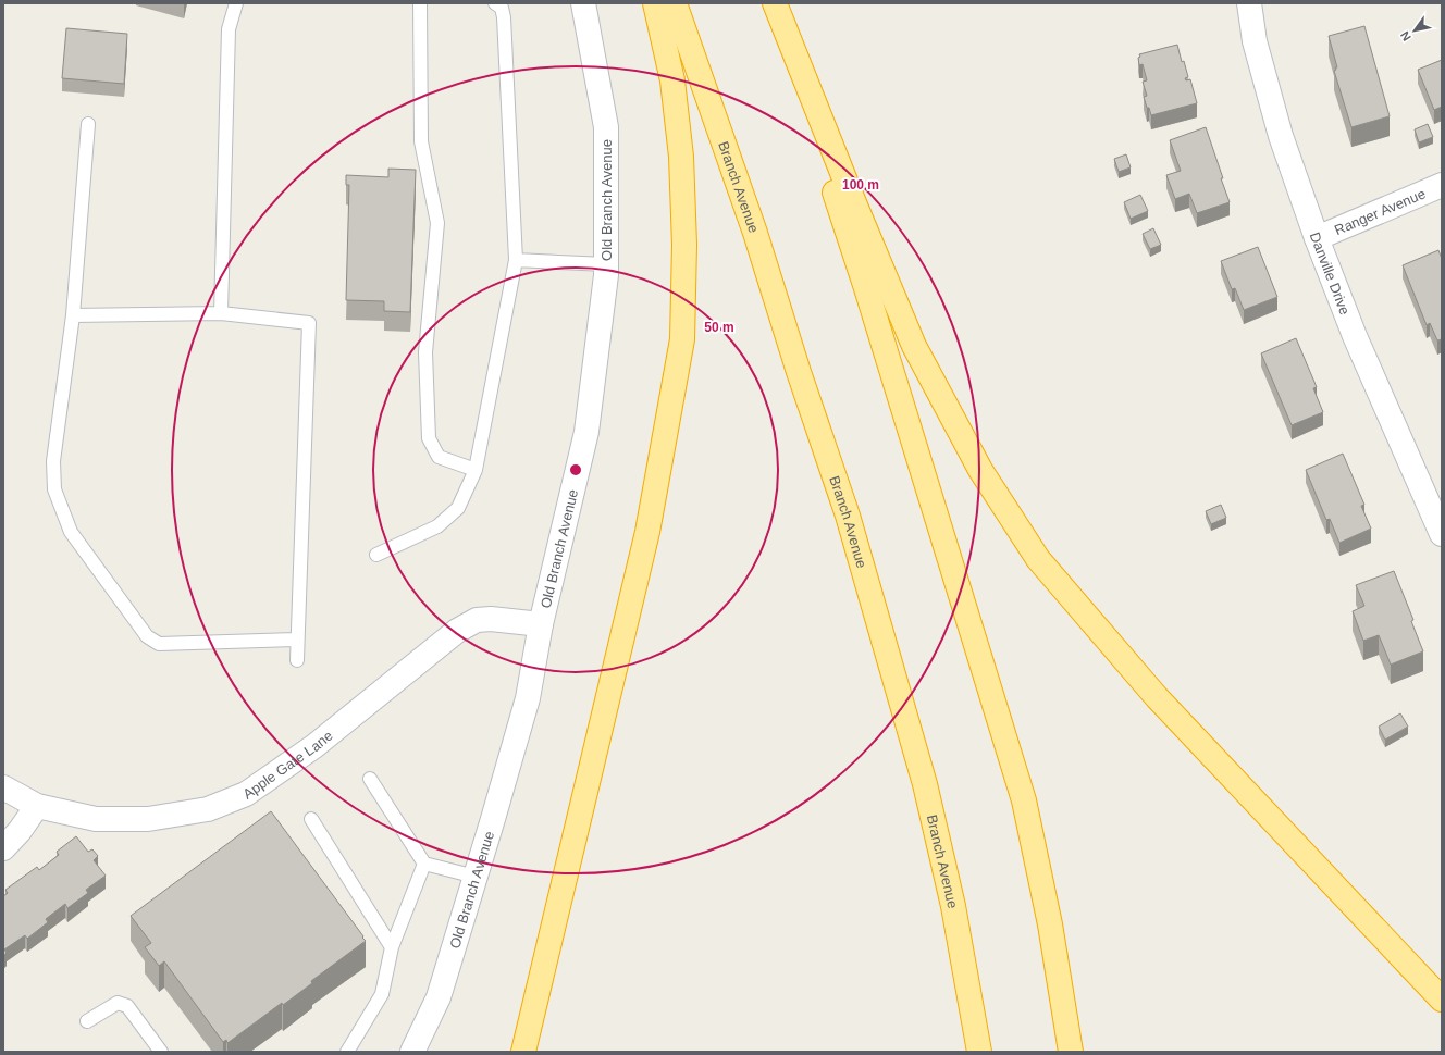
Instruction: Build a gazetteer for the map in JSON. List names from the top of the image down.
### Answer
{
  "streets": {
    "highway": ["Branch Avenue"],
    "street": [
      "Old Branch Avenue",
      "Ranger Avenue",
      "Danville Drive",
      "Apple Gate Lane"
    ]
  },
  "crossings": [
    ["Old Branch Avenue", "Apple Gate Lane"],
    ["Ranger Avenue", "Danville Drive"]
  ],
  "north": "bottom left",
  "rings": ["100 m", "50 m"]
}
